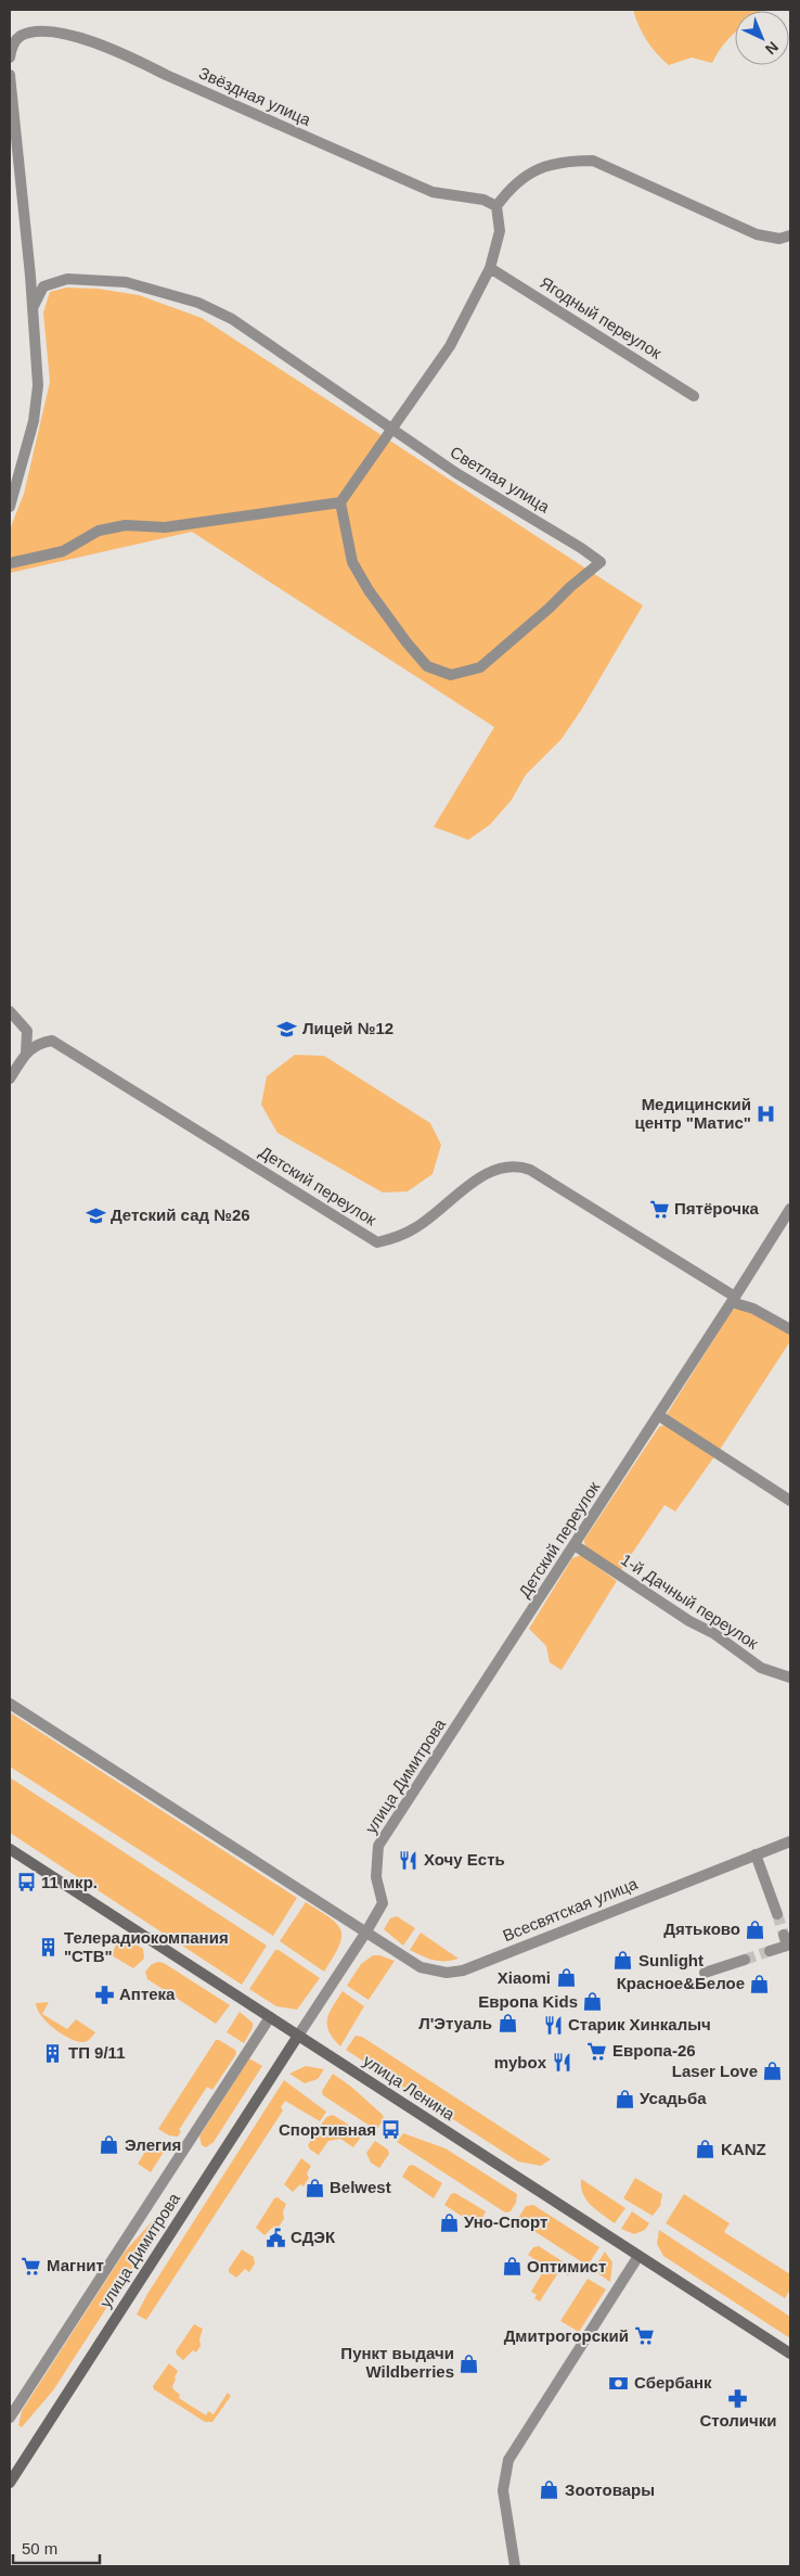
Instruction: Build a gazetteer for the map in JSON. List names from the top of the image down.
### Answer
{
  "streets": {
    "main road": ["улица Димитрова", "улица Ленина"],
    "street": [
      "Звёздная улица",
      "Ягодный переулок",
      "Светлая улица",
      "Детский переулок",
      "1-й Дачный переулок",
      "Всесвятская улица"
    ]
  },
  "crossings": [
    ["Детский переулок", "1-й Дачный переулок"],
    ["Детский переулок", "улица Димитрова"],
    ["улица Димитрова", "Всесвятская улица"],
    ["улица Димитрова", "улица Ленина"]
  ],
  "places": {
    "school or university": ["Лицей №12", "Детский сад №26"],
    "hospital": ["Медицинский центр \"Матис\""],
    "supermarket": [
      "Пятёрочка",
      "Европа-26",
      "Магнит",
      "Дмитрогорский"
    ],
    "restaurant": ["Хочу Есть", "Старик Хинкалыч", "mybox"],
    "bus stop": ["11 мкр.", "Спортивная"],
    "shop": [
      "Дятьково",
      "Sunlight",
      "Xiaomi",
      "Красное&Белое",
      "Европа Kids",
      "Л'Этуаль",
      "Laser Love",
      "Усадьба",
      "Элегия",
      "KANZ",
      "Belwest",
      "Уно-Спорт",
      "Оптимист",
      "Пункт выдачи Wildberries",
      "Зоотовары"
    ],
    "building": ["Телерадиокомпания \"СТВ\"", "ТП 9/11"],
    "pharmacy": ["Аптека", "Столички"],
    "public building": ["СДЭК"],
    "bank": ["Сбербанк"]
  },
  "scale_bar": "50 m",
  "north": "bottom right"
}
